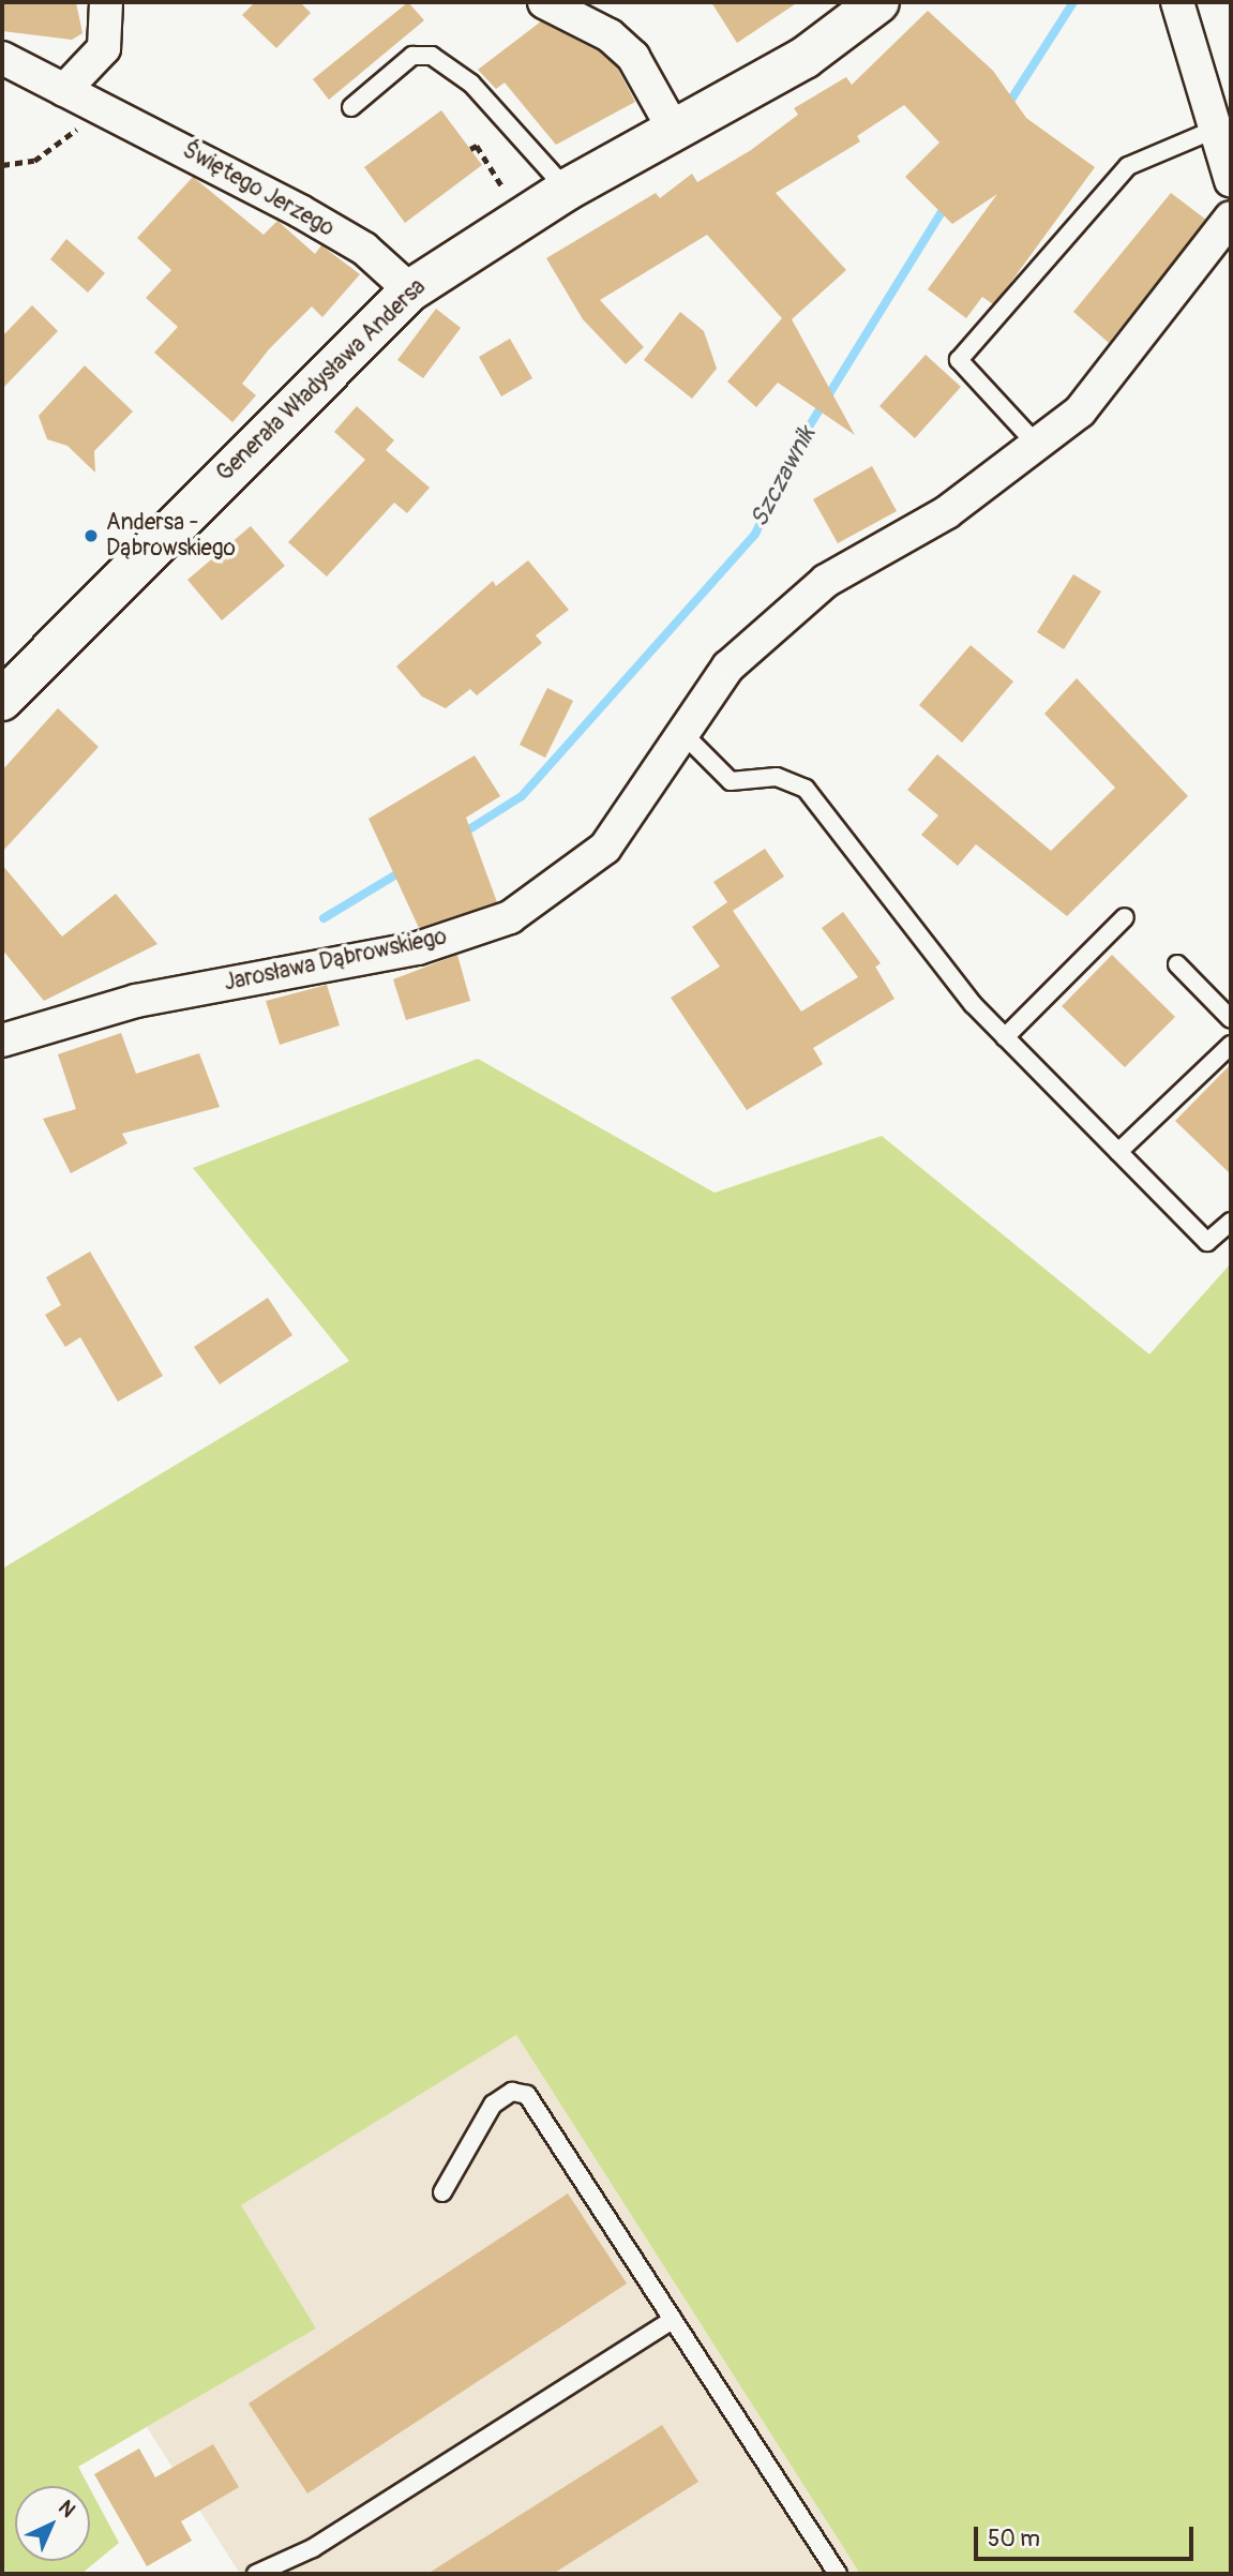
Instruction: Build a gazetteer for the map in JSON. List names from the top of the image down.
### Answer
{
  "streets": {
    "street": ["Świętego Jerzego", "Generała Władysława Andersa", "Jarosława Dąbrowskiego"]
  },
  "crossings": [
    ["Świętego Jerzego", "Generała Władysława Andersa"]
  ],
  "water": ["Szczawnik"],
  "places": ["Andersa - Dąbrowskiego"],
  "scale_bar": "50 m",
  "north": "top right"
}
